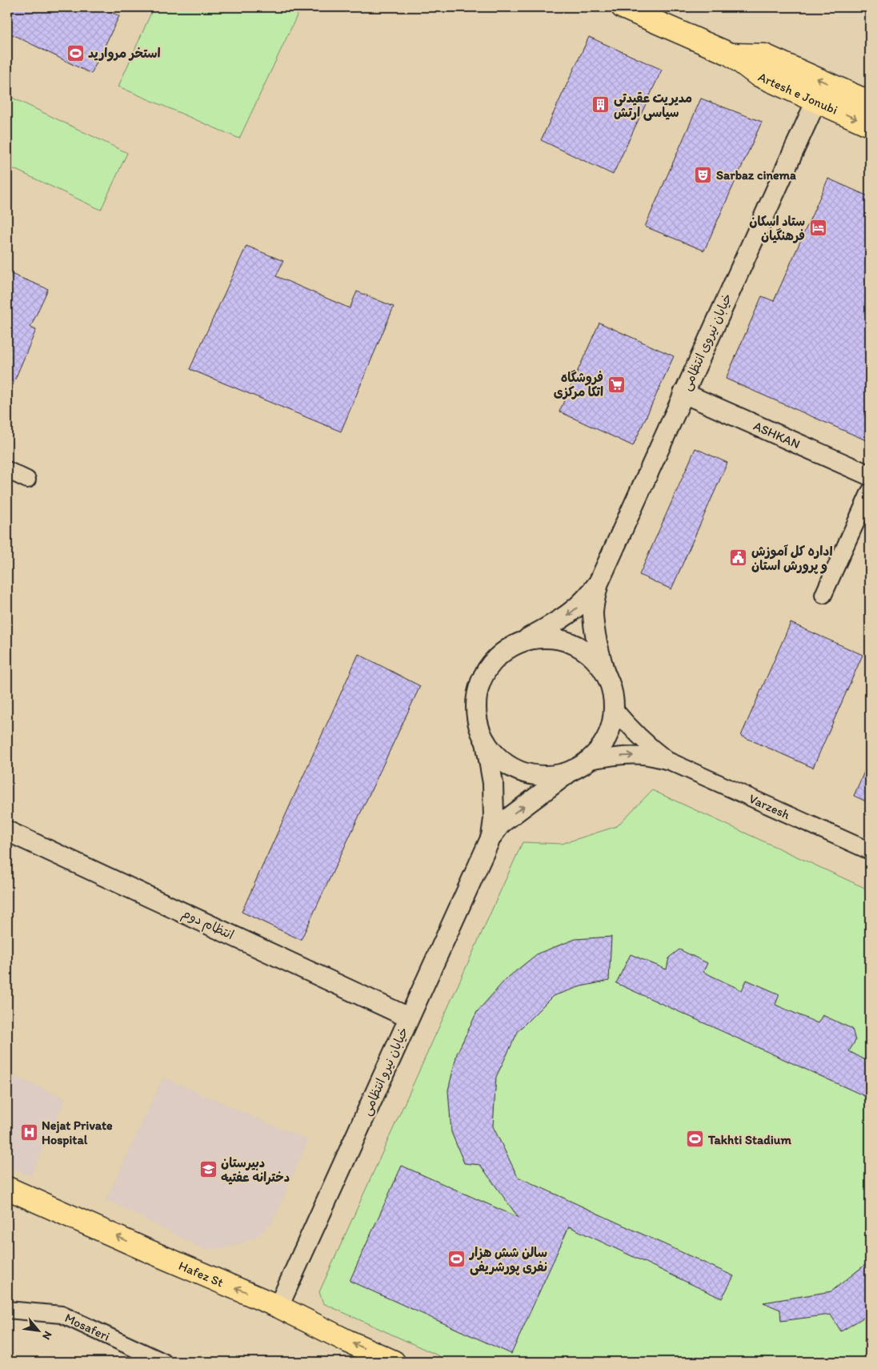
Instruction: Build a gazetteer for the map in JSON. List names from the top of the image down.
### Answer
{
  "streets": {
    "main road": ["Artesh e Jonubi", "Hafez St"],
    "street": [
      "خیابان نیروی انتظامی",
      "ASHKAN",
      "Varzesh",
      "انتظام دوم",
      "خیابان نیرو انتظامی",
      "Mosaferi"
    ]
  },
  "crossings": [
    ["Artesh e Jonubi", "خیابان نیروی انتظامی"],
    ["خیابان نیروی انتظامی", "ASHKAN"],
    ["خیابان نیروی انتظامی", "Varzesh"],
    ["خیابان نیروی انتظامی", "خیابان نیرو انتظامی"],
    ["Varzesh", "خیابان نیرو انتظامی"],
    ["انتظام دوم", "خیابان نیرو انتظامی"],
    ["خیابان نیرو انتظامی", "Hafez St"]
  ],
  "one_way": ["Hafez St"],
  "places": {
    "sports": ["استخر مروارید", "Takhti Stadium", "سالن شش هزار نفری پورشریفی"],
    "building": ["مدیریت عقیدتی سیاسی ارتش"],
    "theatre": ["Sarbaz cinema"],
    "hotel": ["ستاد اسکان فرهنگیان"],
    "supermarket": ["فروشگاه اتکا مرکزی"],
    "public building": ["اداره کل آموزش و پرورش استان"],
    "hospital": ["Nejat Private Hospital"],
    "school or university": ["دبیرستان دخترانه عفتیه"]
  },
  "north": "bottom right"
}
